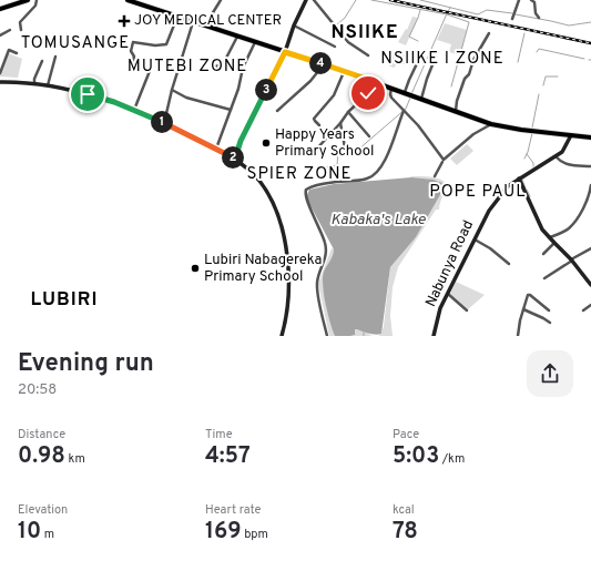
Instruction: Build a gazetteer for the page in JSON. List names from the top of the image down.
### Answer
{
  "streets": {
    "main road": ["Nabunya Road"]
  },
  "districts": [
    "NSIIKE",
    "TOMUSANGE",
    "NSIIKE I ZONE",
    "MUTEBI ZONE",
    "SPIER ZONE",
    "POPE PAUL",
    "LUBIRI"
  ],
  "water": ["Kabaka's Lake"],
  "places": {
    "health": ["JOY MEDICAL CENTER"],
    "other": ["Happy Years Primary School", "Lubiri Nabagereka Primary School"]
  },
  "page": {
    "pins": [
      "4",
      "3",
      "1",
      "2"
    ],
    "heading": ["Evening run", "20:58"],
    "stats": [
      ["Distance", "0.98 km"],
      ["Time", "4:57"],
      ["Pace", "5:03 /km"],
      ["Elevation", "10 m"],
      ["Heart rate", "169 bpm"],
      ["kcal", "78"]
    ]
  }
}
